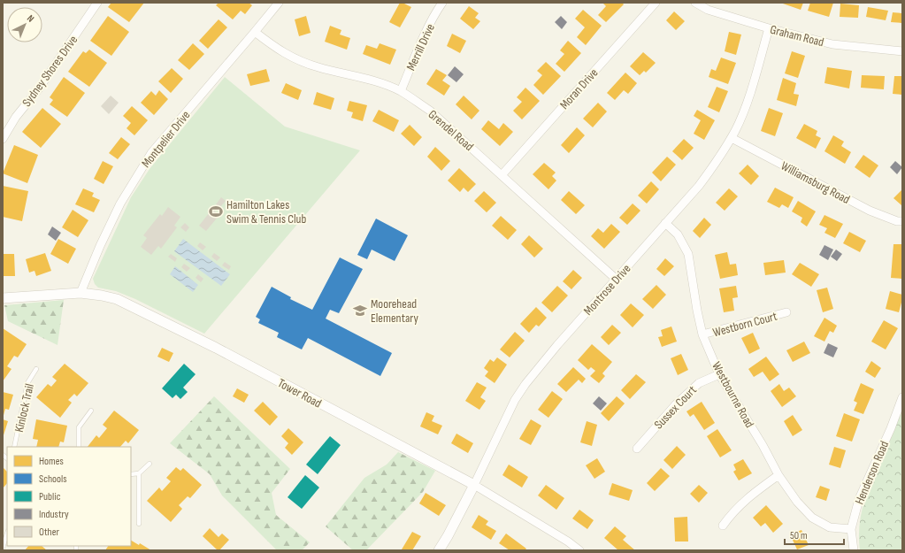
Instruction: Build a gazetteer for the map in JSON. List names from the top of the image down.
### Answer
{
  "streets": {
    "street": [
      "Graham Road",
      "Merrill Drive",
      "Sydney Shores Drive",
      "Moran Drive",
      "Grendel Road",
      "Montpelier Drive",
      "Williamsburg Road",
      "Montrose Drive",
      "Westborn Court",
      "Tower Road",
      "Westbourne Road",
      "Sussex Court",
      "Henderson Road"
    ],
    "lane": ["Kinlock Trail"]
  },
  "crossings": [
    ["Graham Road", "Montrose Drive"],
    ["Merrill Drive", "Grendel Road"],
    ["Moran Drive", "Grendel Road"],
    ["Grendel Road", "Montpelier Drive"],
    ["Grendel Road", "Montrose Drive"],
    ["Montpelier Drive", "Tower Road"],
    ["Williamsburg Road", "Montrose Drive"],
    ["Montrose Drive", "Tower Road"],
    ["Montrose Drive", "Westbourne Road"],
    ["Westborn Court", "Westbourne Road"],
    ["Westbourne Road", "Sussex Court"],
    ["Westbourne Road", "Henderson Road"]
  ],
  "places": {
    "sports": ["Hamilton Lakes Swim & Tennis Club"],
    "school or university": ["Moorehead Elementary"]
  },
  "legend": [
    "Homes",
    "Schools",
    "Public",
    "Industry",
    "Other"
  ],
  "scale_bar": "50 m",
  "north": "top right"
}
